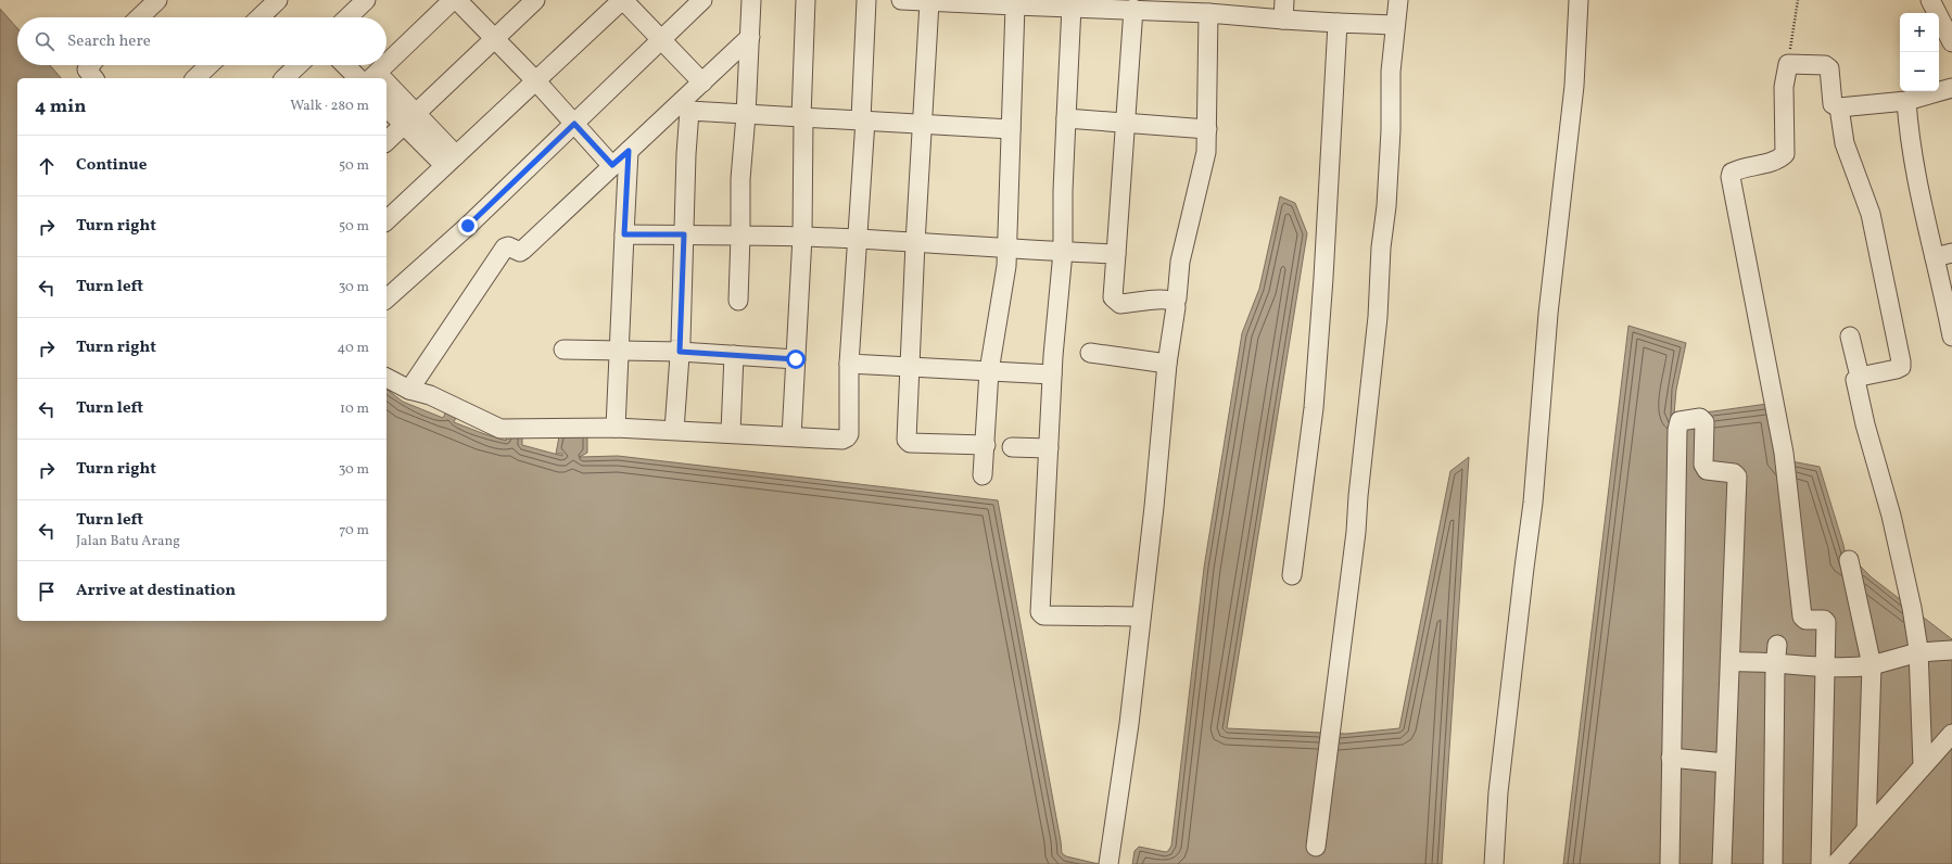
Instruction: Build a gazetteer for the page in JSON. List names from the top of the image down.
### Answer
{
  "page": {
    "map_buttons": ["+", "−"],
    "search": "Search here",
    "heading": ["4 min", "Walk · 280 m"],
    "list": [
      ["Continue", "50 m"],
      ["Turn right", "50 m"],
      ["Turn left", "30 m"],
      ["Turn right", "40 m"],
      ["Turn left", "10 m"],
      ["Turn right", "30 m"],
      ["Turn left", "Jalan Batu Arang", "70 m"],
      "Arrive at destination"
    ]
  }
}
